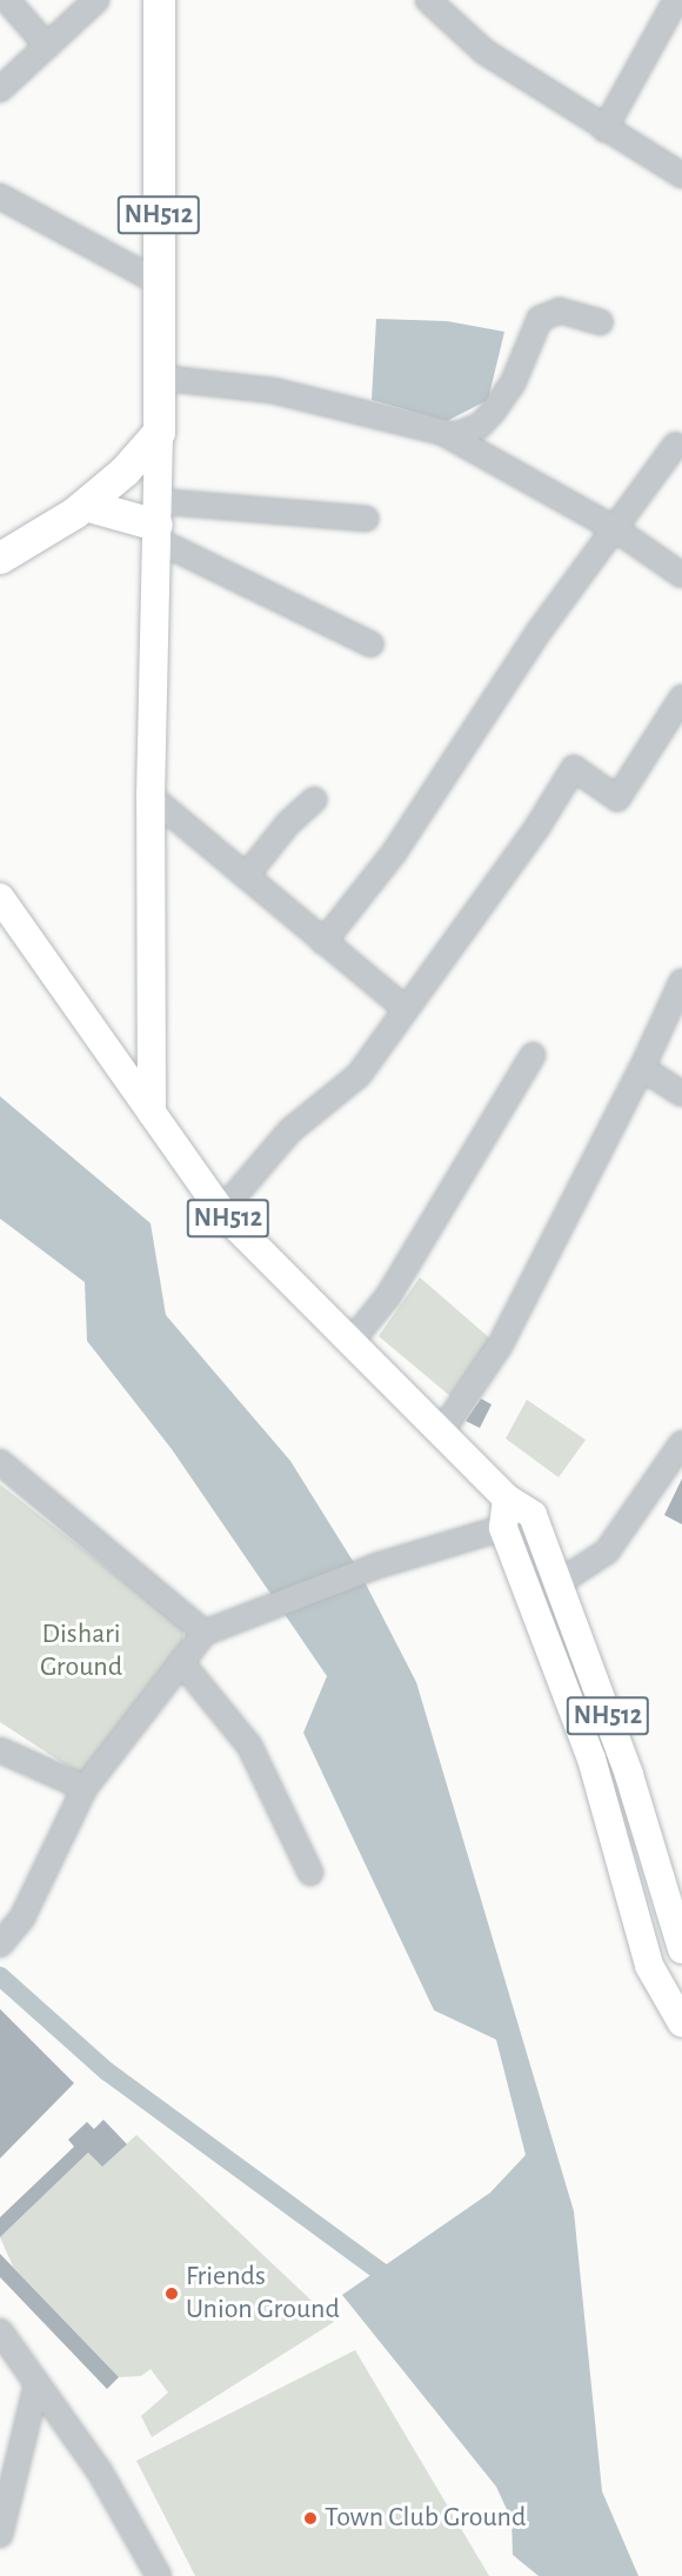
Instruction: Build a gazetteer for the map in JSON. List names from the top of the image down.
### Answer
{
  "streets": {
    "highway": ["NH512"]
  },
  "parks": ["Dishari Ground"],
  "places": ["Friends Union Ground", "Town Club Ground"]
}
